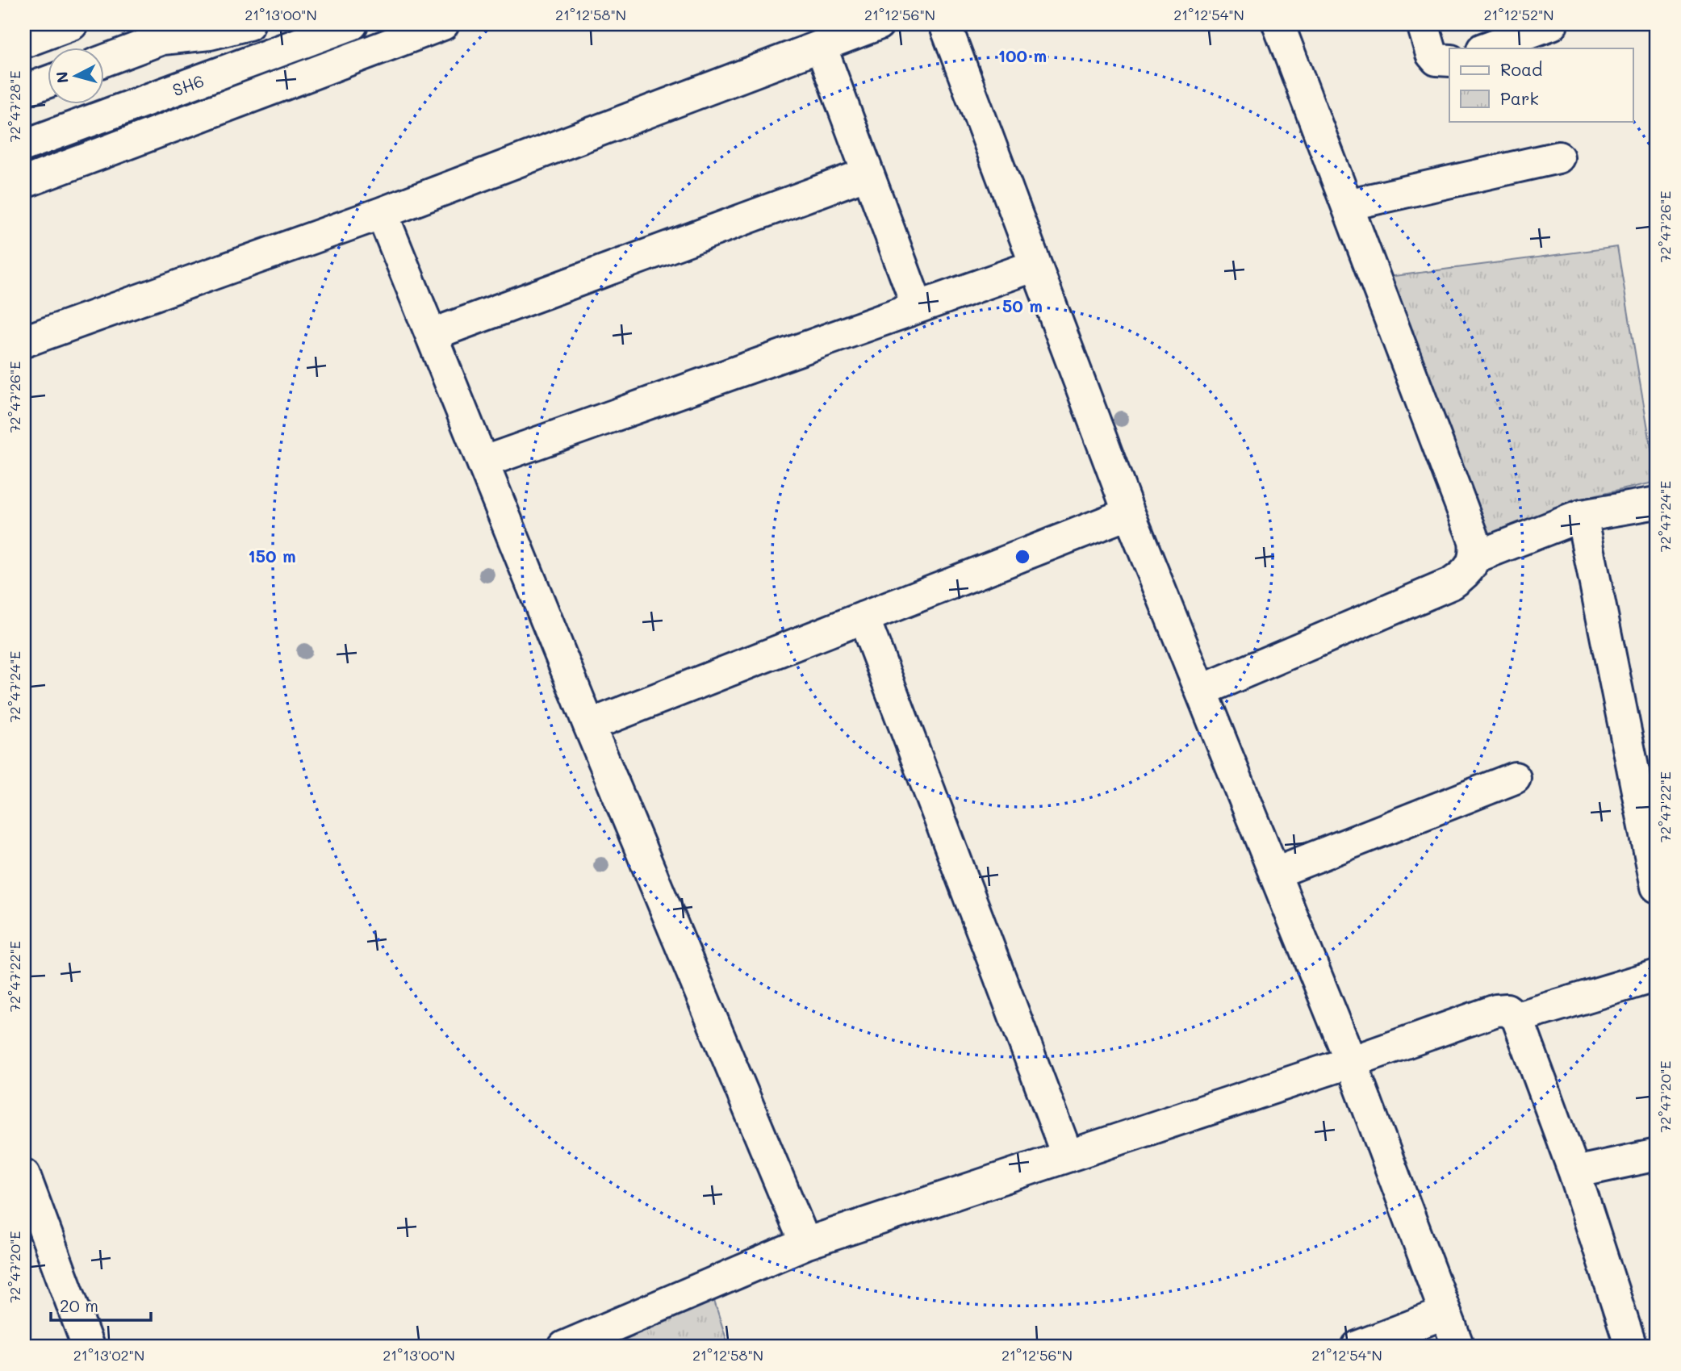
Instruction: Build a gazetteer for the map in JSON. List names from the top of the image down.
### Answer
{
  "streets": {
    "street": ["SH6"]
  },
  "legend": ["Road", "Park"],
  "scale_bar": "20 m",
  "north": "left",
  "coordinates": [
    "21°13'00\"N",
    "21°12'58\"N",
    "21°12'56\"N",
    "21°12'54\"N",
    "21°12'52\"N",
    "72°47'28\"E",
    "72°47'26\"E",
    "72°47'24\"E",
    "72°47'22\"E",
    "72°47'20\"E",
    "21°13'02\"N"
  ],
  "rings": ["100 m", "50 m", "150 m"]
}
